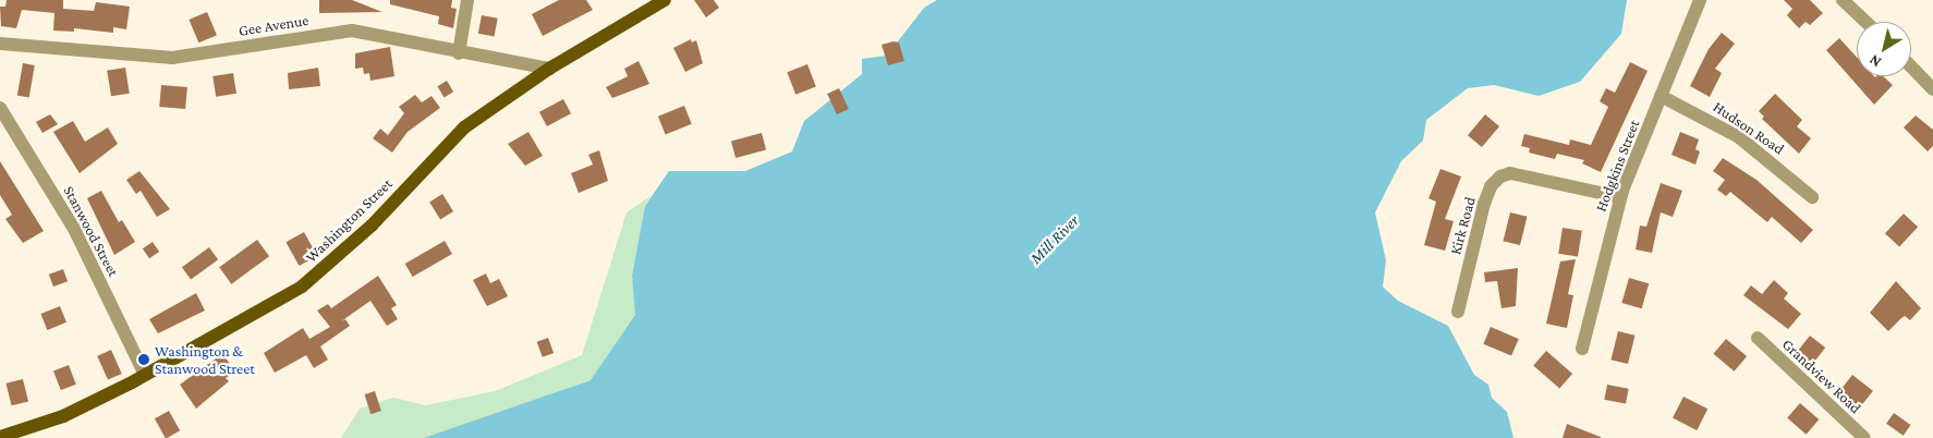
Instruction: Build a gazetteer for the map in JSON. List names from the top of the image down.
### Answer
{
  "streets": {
    "main road": ["Washington Street"],
    "street": [
      "Gee Avenue",
      "Hudson Road",
      "Hodgkins Street",
      "Kirk Road",
      "Stanwood Street",
      "Grandview Road"
    ]
  },
  "crossings": [
    ["Gee Avenue", "Washington Street"],
    ["Hudson Road", "Hodgkins Street"],
    ["Hodgkins Street", "Kirk Road"],
    ["Washington Street", "Stanwood Street"]
  ],
  "water": ["Mill River"],
  "places": ["Washington & Stanwood Street"],
  "north": "bottom left"
}
